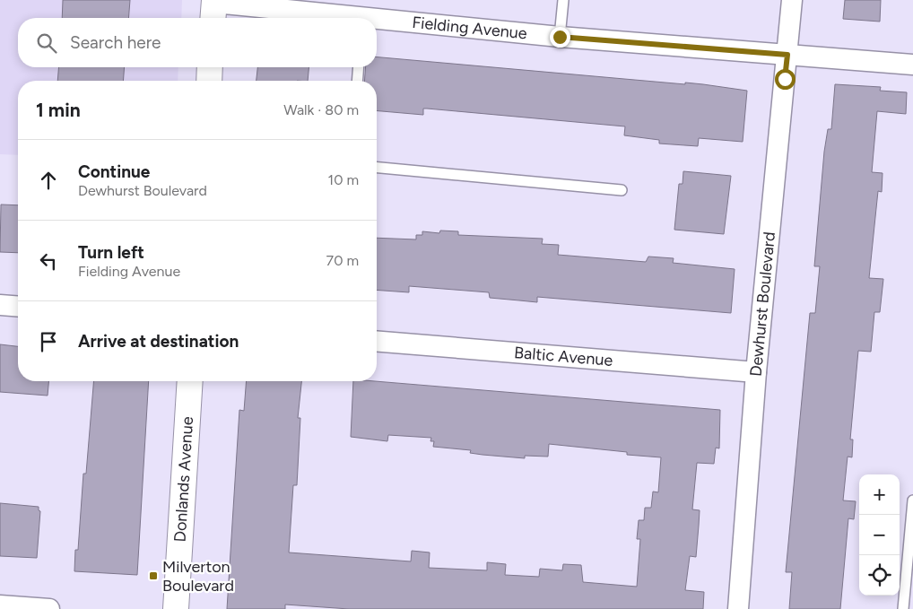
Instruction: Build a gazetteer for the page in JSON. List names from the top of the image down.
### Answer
{
  "streets": {
    "street": [
      "Fielding Avenue",
      "Dewhurst Boulevard",
      "Baltic Avenue",
      "Donlands Avenue"
    ]
  },
  "crossings": [
    ["Fielding Avenue", "Dewhurst Boulevard"],
    ["Dewhurst Boulevard", "Baltic Avenue"]
  ],
  "places": {
    "transit": ["Milverton Boulevard"]
  },
  "page": {
    "search": "Search here",
    "heading": ["1 min", "Walk · 80 m"],
    "list": [
      ["Continue", "Dewhurst Boulevard", "10 m"],
      ["Turn left", "Fielding Avenue", "70 m"],
      "Arrive at destination"
    ],
    "map_buttons": ["+", "−"]
  }
}
